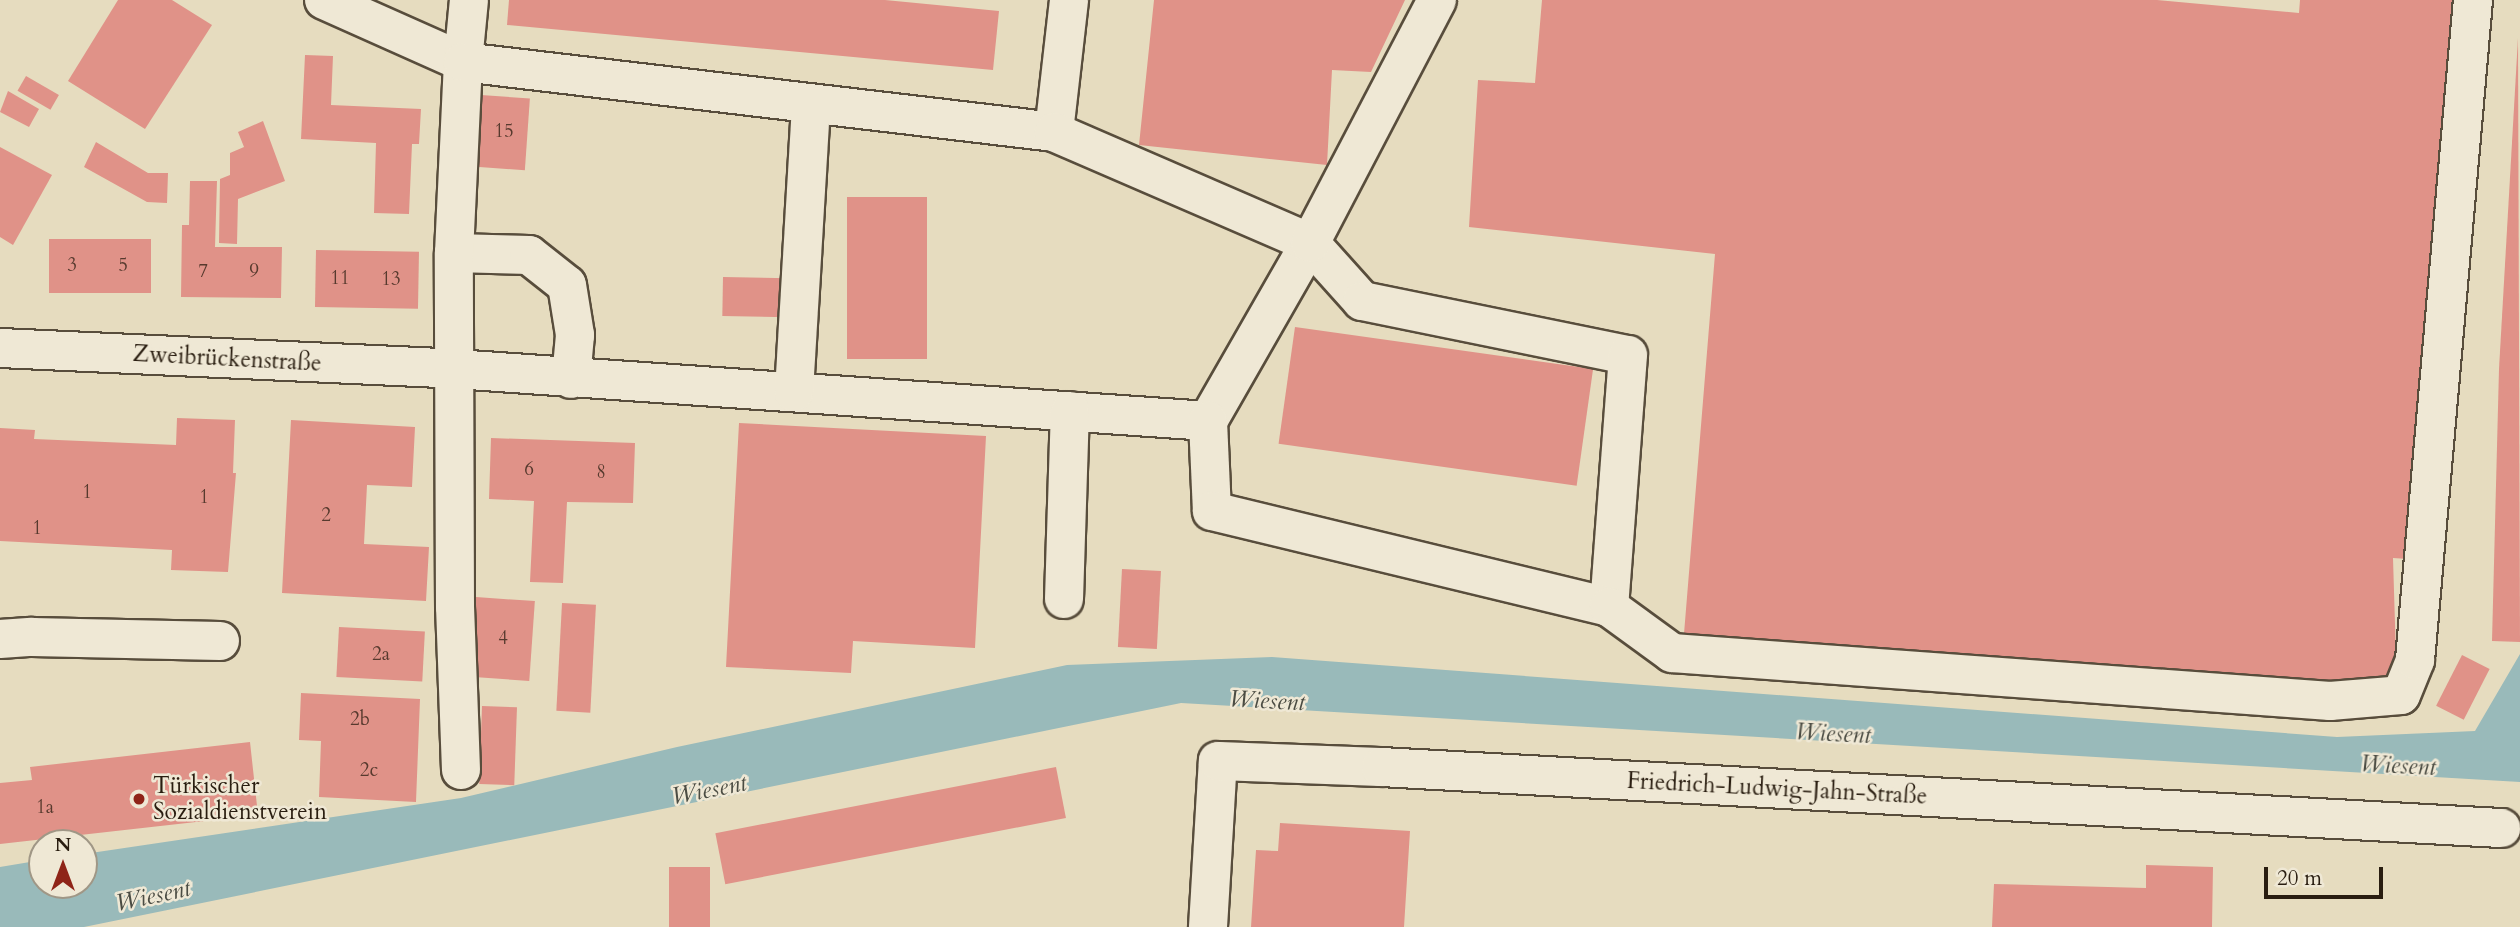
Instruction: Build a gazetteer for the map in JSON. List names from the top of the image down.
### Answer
{
  "streets": {
    "street": ["Zweibrückenstraße", "Friedrich-Ludwig-Jahn-Straße"]
  },
  "water": ["Wiesent"],
  "places": ["Türkischer Sozialdienstverein"],
  "house_numbers": [
    "15",
    "3",
    "5",
    "7",
    "9",
    "11",
    "13",
    "6",
    "8",
    "1",
    "1",
    "2",
    "1",
    "4",
    "2a",
    "2b",
    "2c",
    "1a"
  ],
  "scale_bar": "20 m",
  "north": "top"
}
